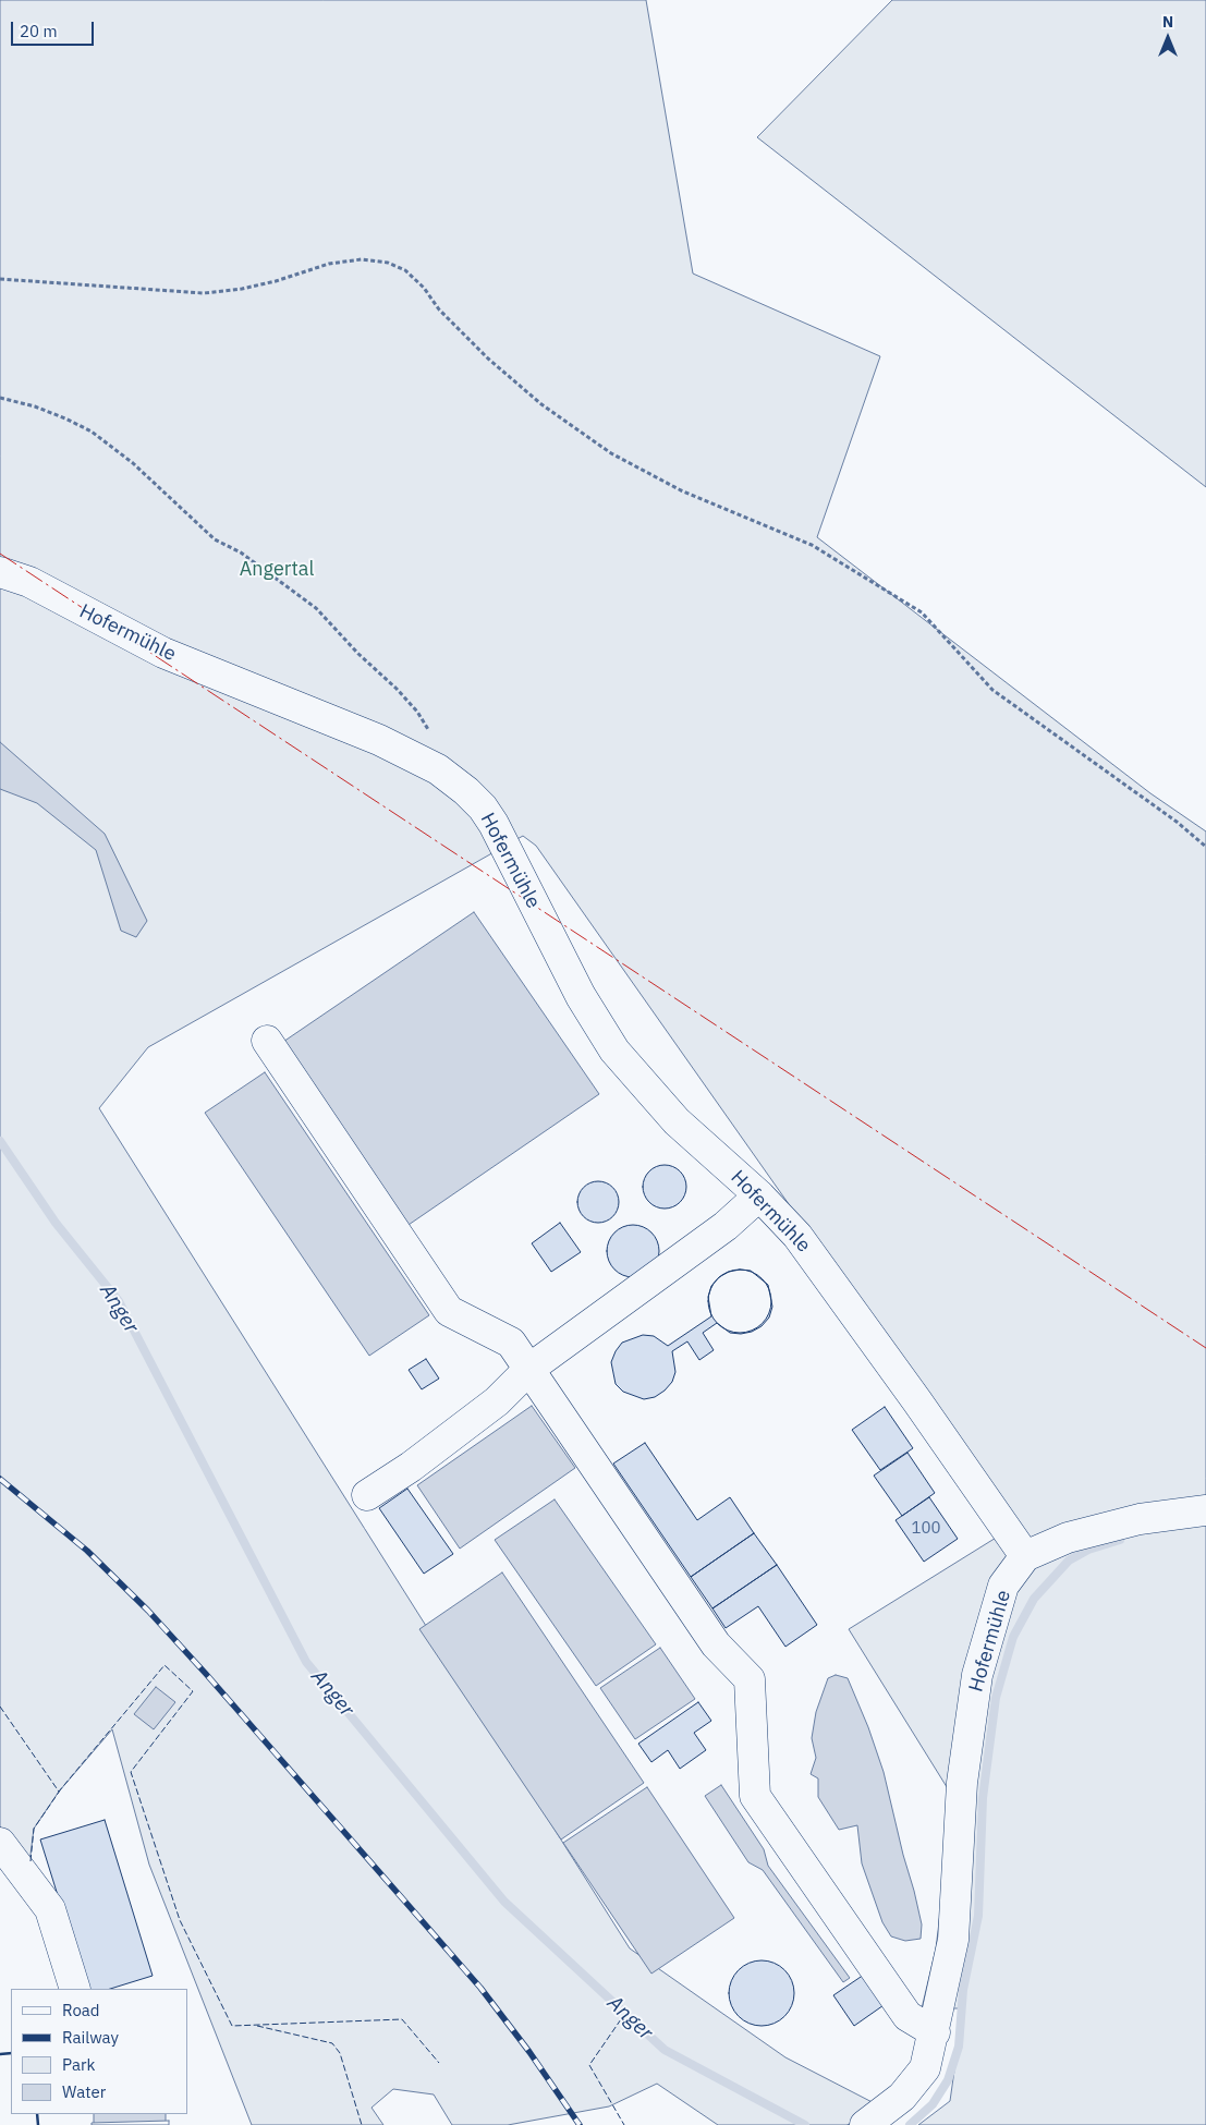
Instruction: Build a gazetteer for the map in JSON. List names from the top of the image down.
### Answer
{
  "streets": {
    "street": ["Hofermühle"]
  },
  "water": ["Anger"],
  "parks": ["Angertal"],
  "house_numbers": ["100"],
  "legend": [
    "Road",
    "Railway",
    "Park",
    "Water"
  ],
  "scale_bar": "20 m",
  "north": "top"
}
